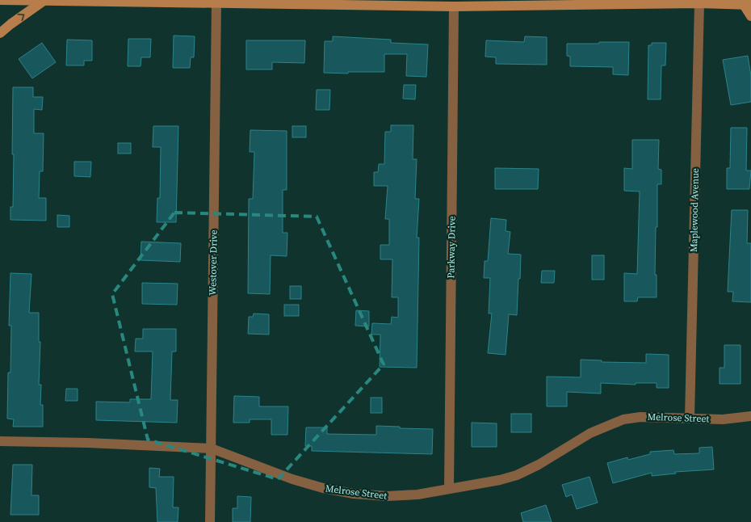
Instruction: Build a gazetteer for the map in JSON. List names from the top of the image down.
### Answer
{
  "streets": {
    "street": [
      "Maplewood Avenue",
      "Parkway Drive",
      "Westover Drive",
      "Melrose Street"
    ]
  },
  "crossings": [
    ["Maplewood Avenue", "Melrose Street"],
    ["Parkway Drive", "Melrose Street"],
    ["Westover Drive", "Melrose Street"]
  ]
}
